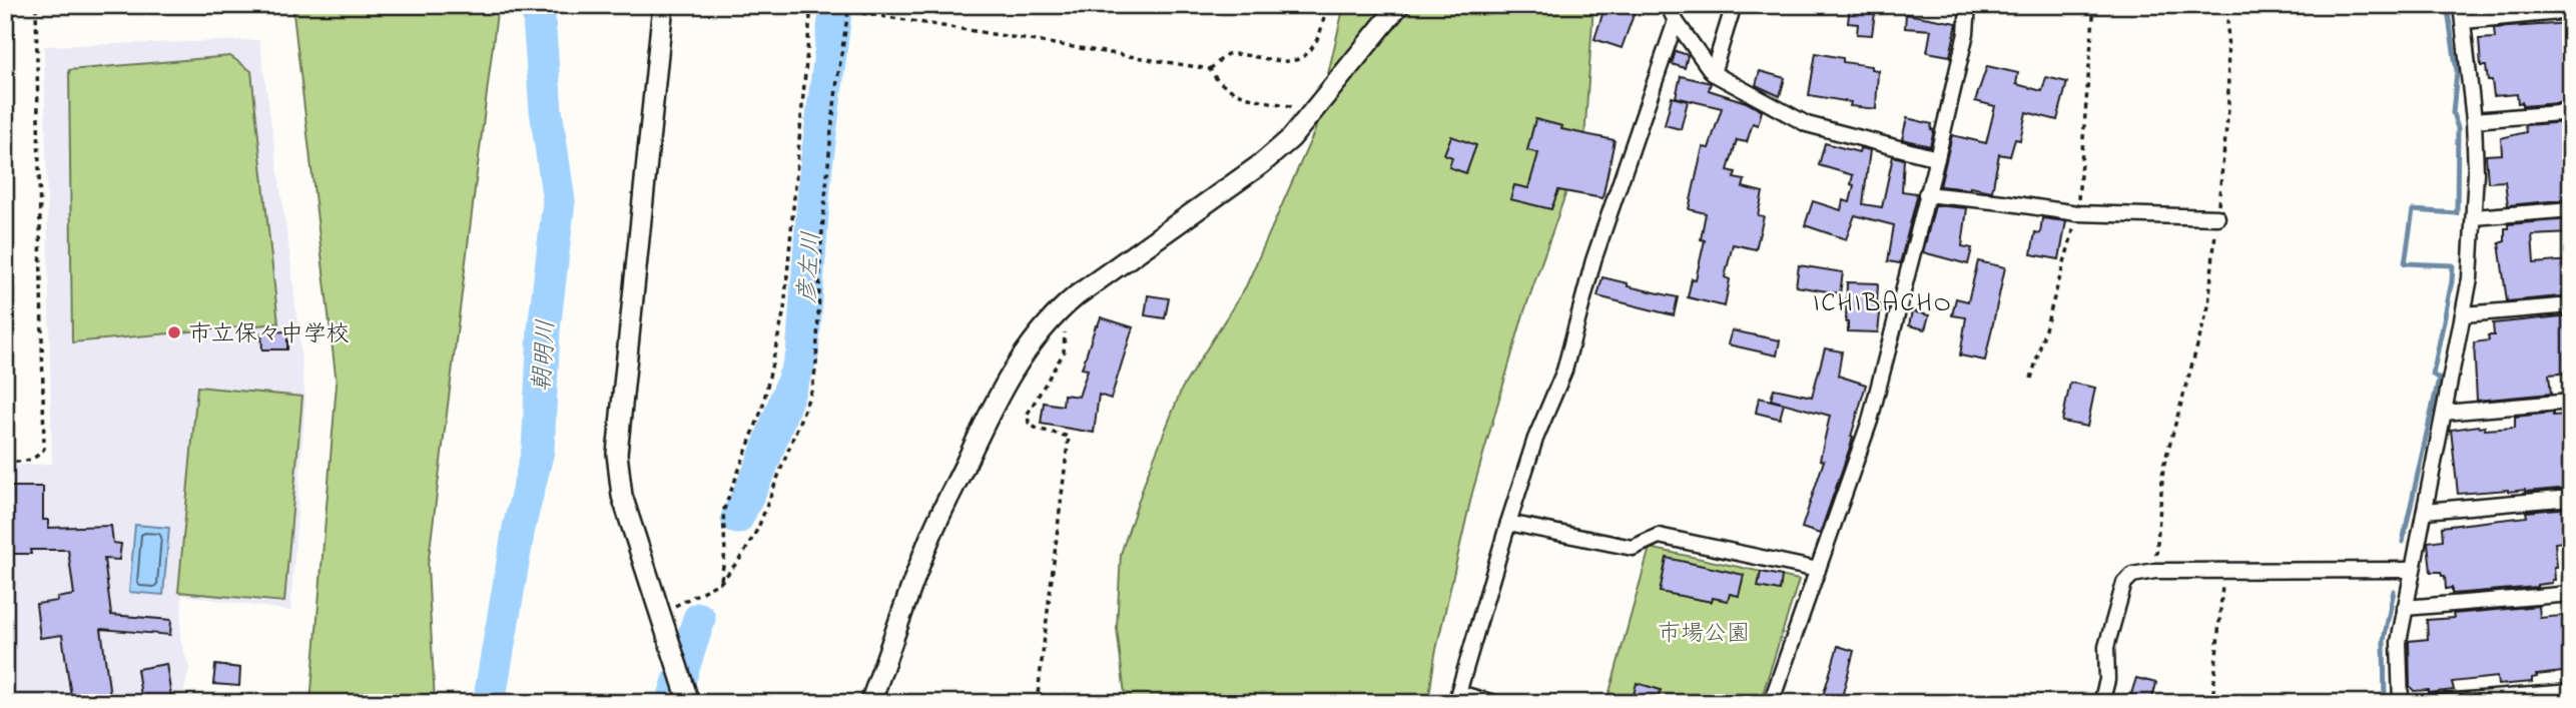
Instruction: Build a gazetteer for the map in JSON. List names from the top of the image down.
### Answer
{
  "districts": ["ICHIBACHO"],
  "water": ["彦左川", "朝明川"],
  "parks": ["市場公園"],
  "places": ["市立保々中学校"]
}
